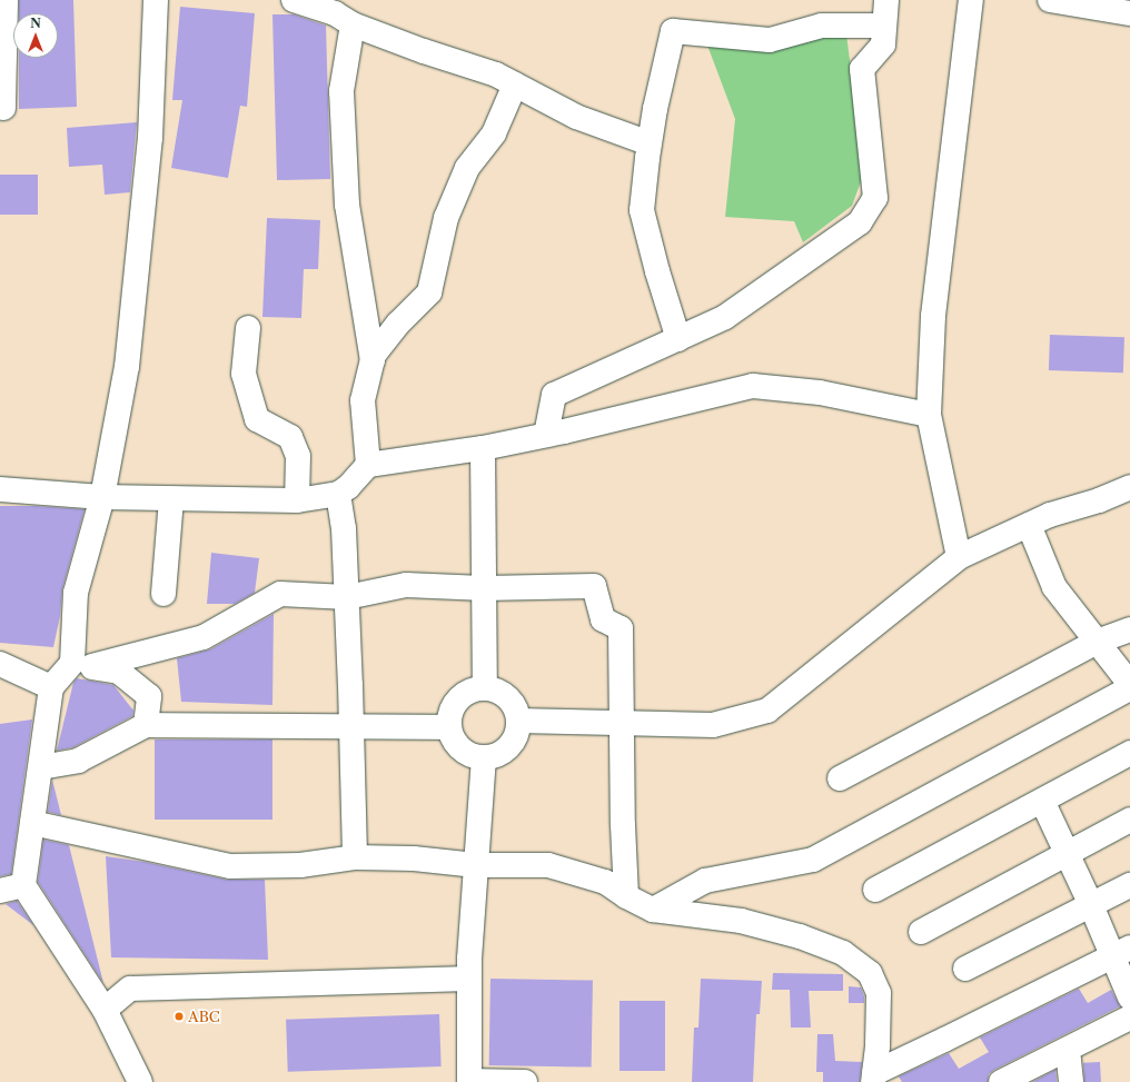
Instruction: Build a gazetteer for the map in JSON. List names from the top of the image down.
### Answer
{
  "places": ["ABC"],
  "north": "top"
}
